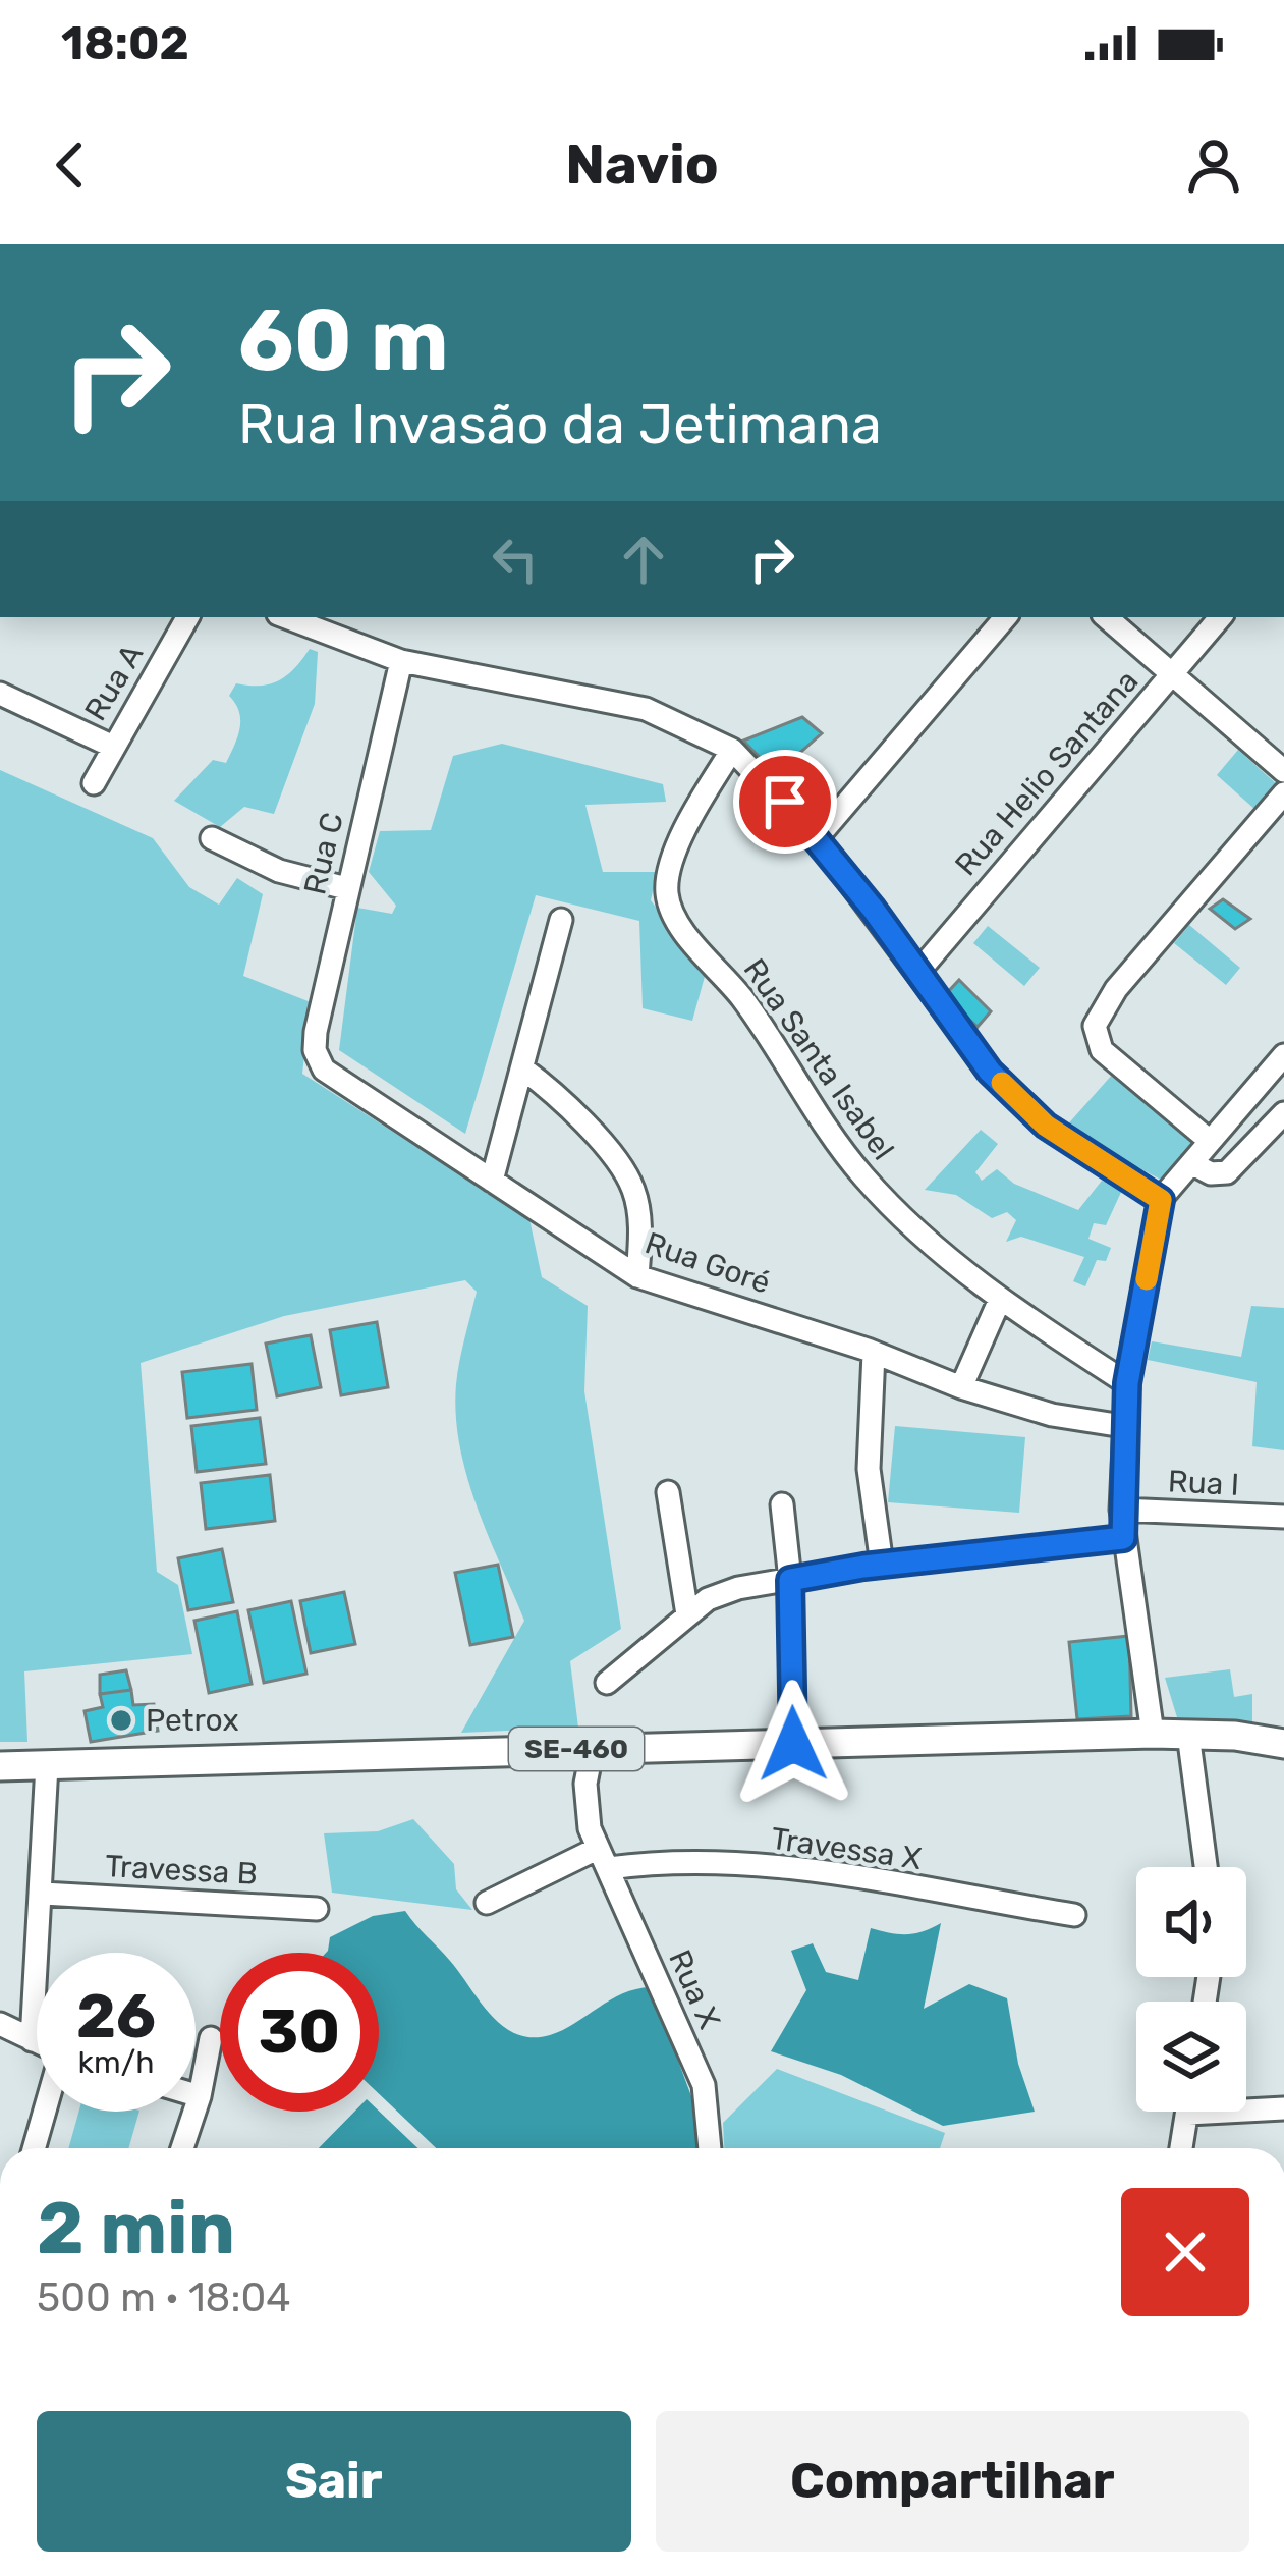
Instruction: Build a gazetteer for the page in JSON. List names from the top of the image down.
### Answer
{
  "streets": {
    "main road": ["SE-460"],
    "street": [
      "Rua A",
      "Rua Helio Santana",
      "Rua C",
      "Rua Santa Isabel",
      "Rua Goré",
      "Rua I",
      "Travessa X",
      "Travessa B",
      "Rua X"
    ]
  },
  "crossings": [
    ["Rua C", "Rua Goré"],
    ["SE-460", "Rua X"],
    ["Travessa X", "Rua X"]
  ],
  "places": ["Petrox"],
  "page": {
    "status": "18:02",
    "header": "Navio",
    "turn": ["60 m", "Rua Invasão da Jetimana"],
    "speed": "26 km/h",
    "limit": "30",
    "heading": ["2 min", "500 m · 18:04"],
    "buttons": ["Sair", "Compartilhar"]
  }
}
